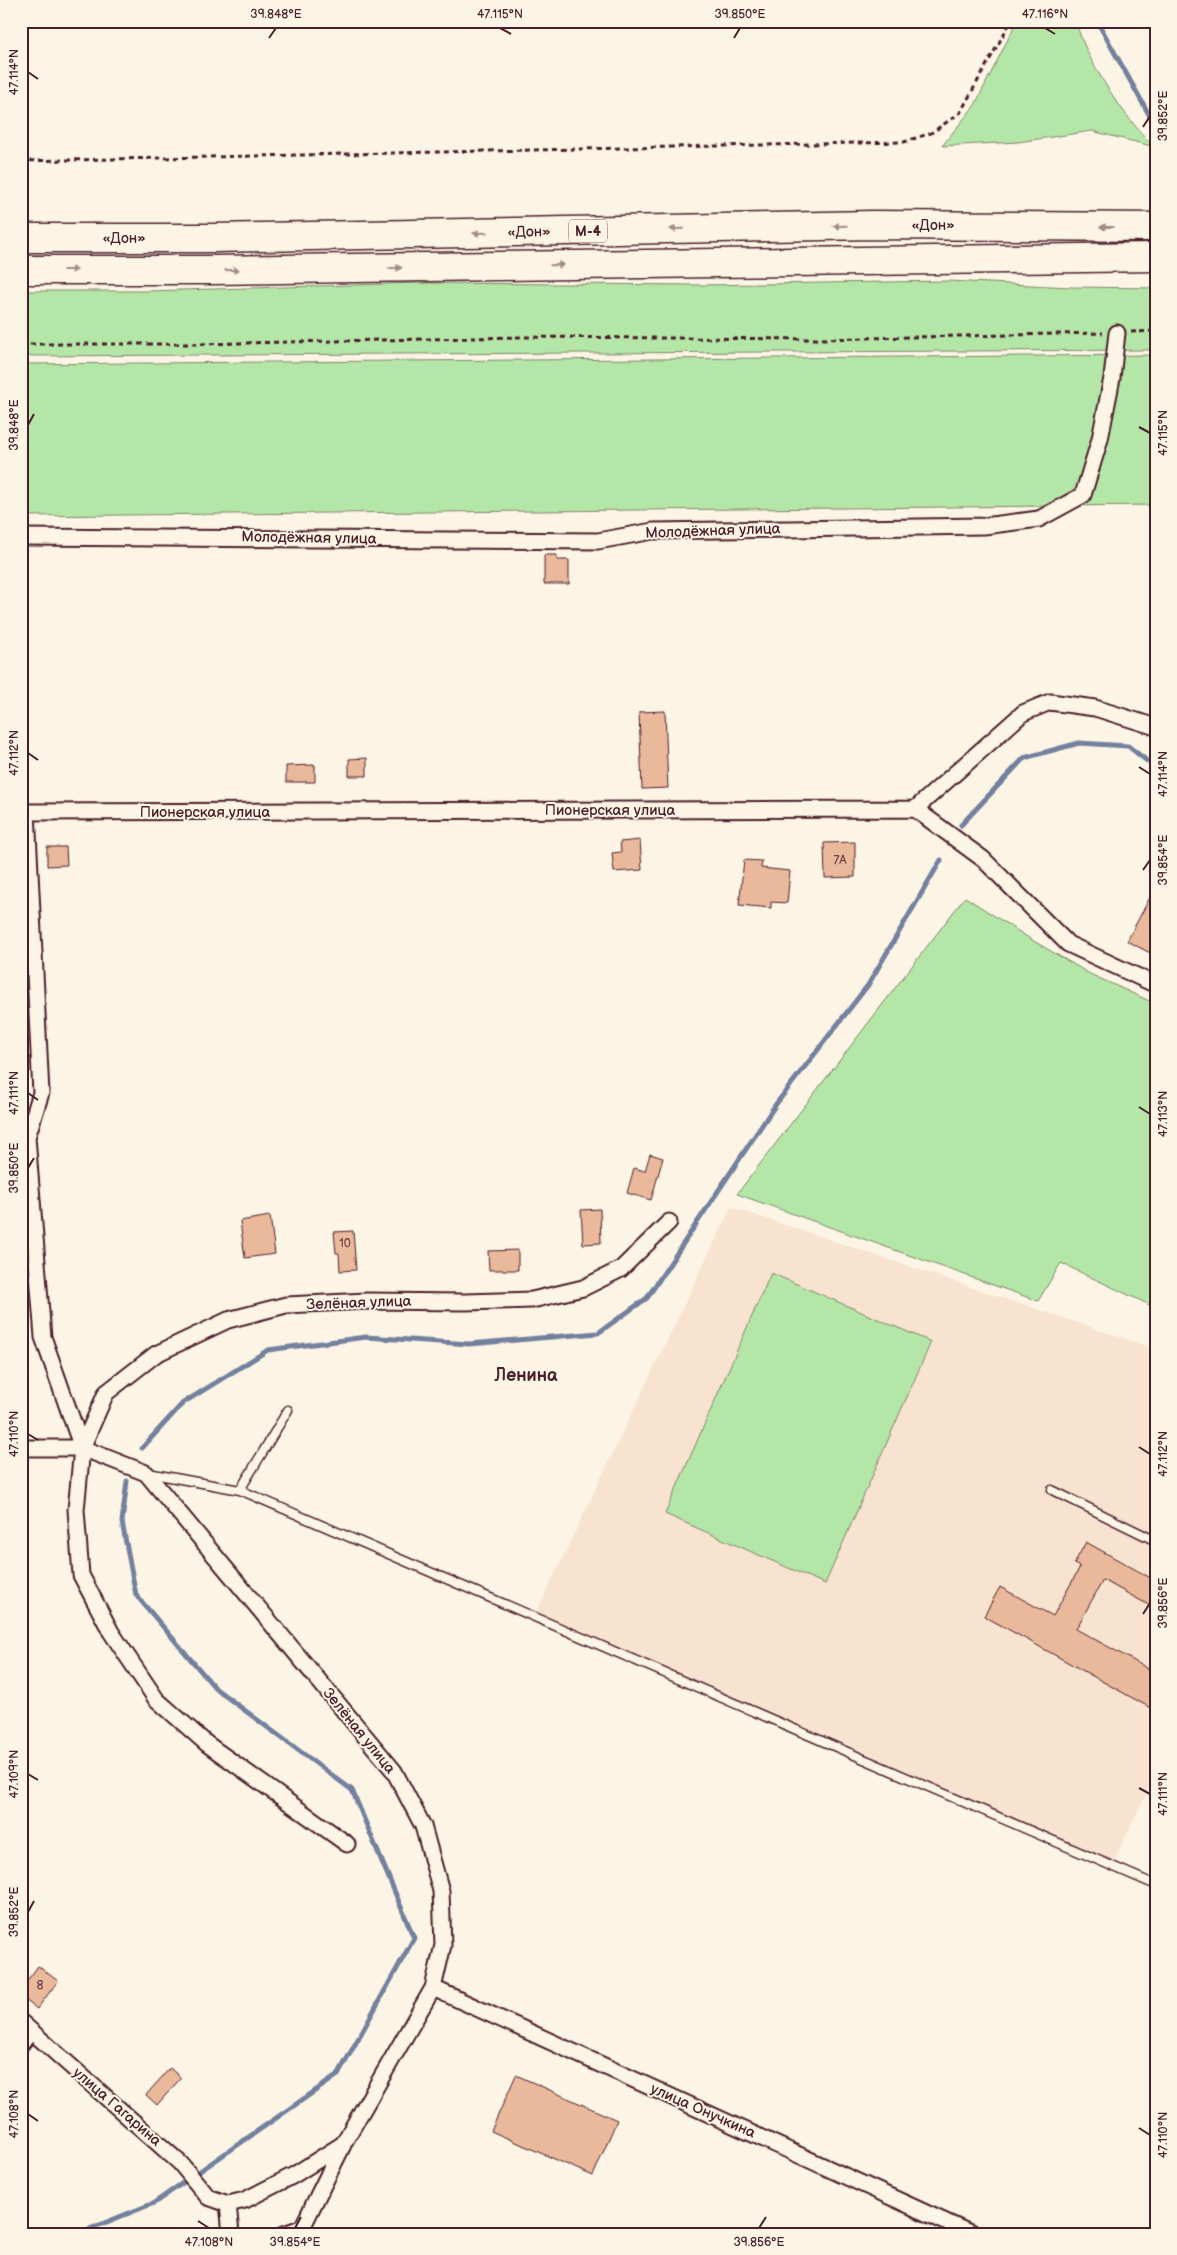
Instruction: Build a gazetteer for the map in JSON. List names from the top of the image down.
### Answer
{
  "streets": {
    "highway": ["«Дон»", "М-4"],
    "street": [
      "Молодёжная улица",
      "Пионерская улица",
      "Зелёная улица",
      "улица Гагарина",
      "улица Онучкина"
    ]
  },
  "crossings": [
    ["Зелёная улица", "улица Гагарина"],
    ["Зелёная улица", "улица Онучкина"]
  ],
  "districts": ["Ленина"],
  "house_numbers": ["7А", "10", "8"],
  "coordinates": [
    "39.848°E",
    "47.115°N",
    "39.850°E",
    "47.116°N",
    "47.114°N",
    "39.852°E",
    "47.112°N",
    "39.854°E",
    "47.111°N",
    "47.113°N",
    "47.110°N",
    "39.856°E",
    "47.109°N",
    "47.108°N"
  ]
}
